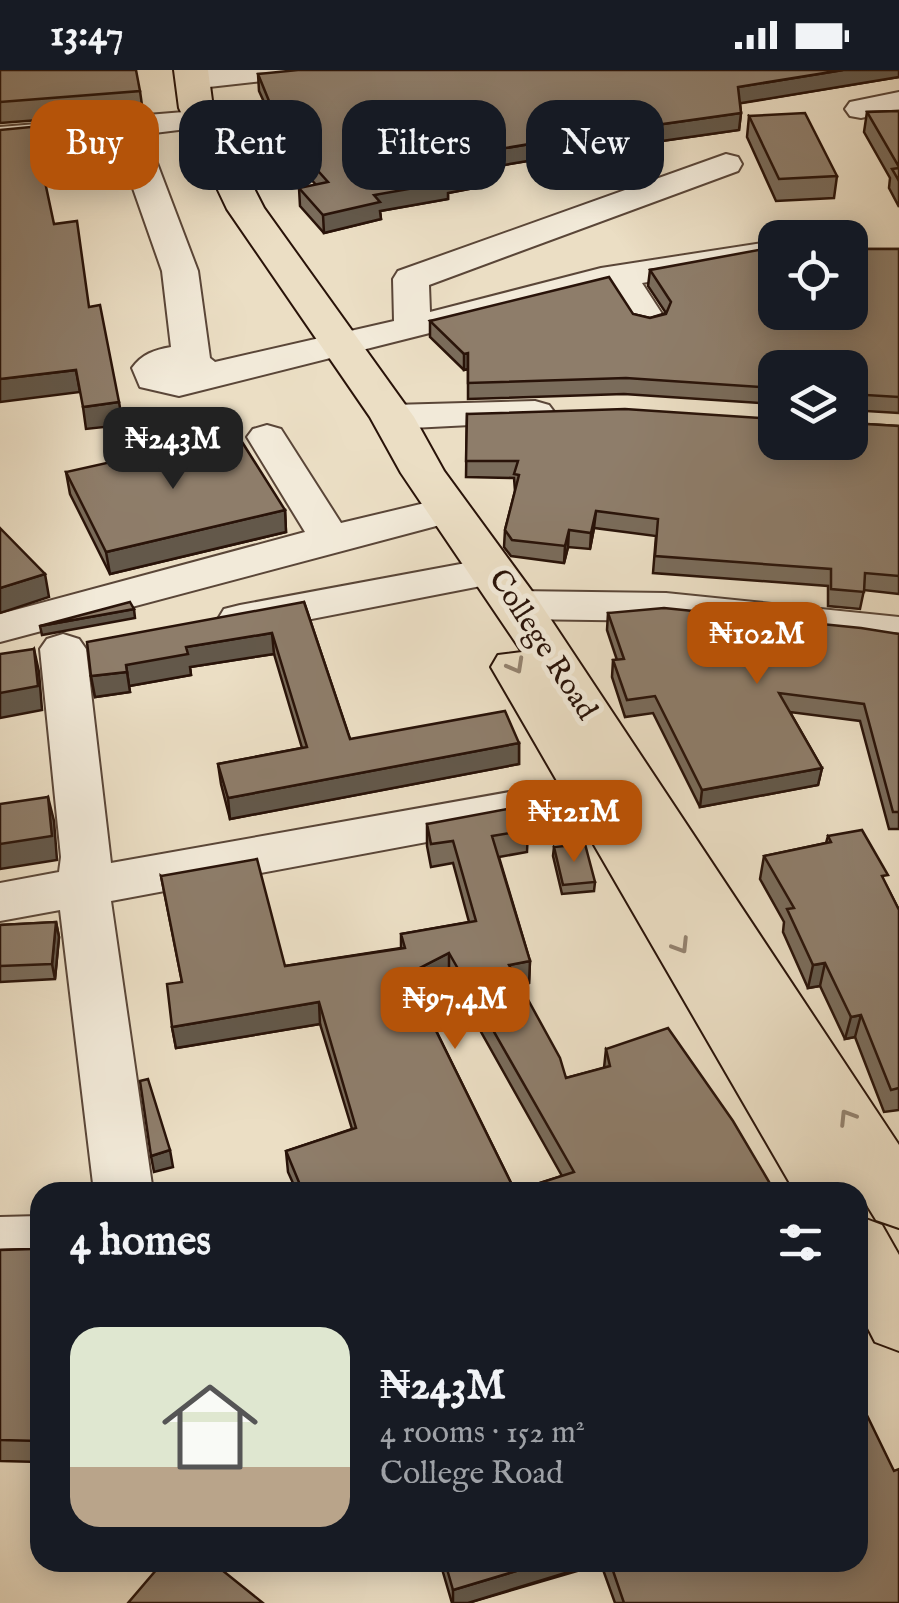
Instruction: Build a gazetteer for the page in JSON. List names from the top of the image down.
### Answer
{
  "streets": {
    "main road": ["College Road"]
  },
  "page": {
    "status": "13:47",
    "chip": [
      "Buy",
      "Rent",
      "Filters",
      "New"
    ],
    "price": [
      "₦243M",
      "₦102M",
      "₦121M",
      "₦97.4M"
    ],
    "heading": "4 homes",
    "list": [
      {
        "name": "₦243M",
        "note": "4 rooms · 152 m² · College Road"
      }
    ]
  }
}
